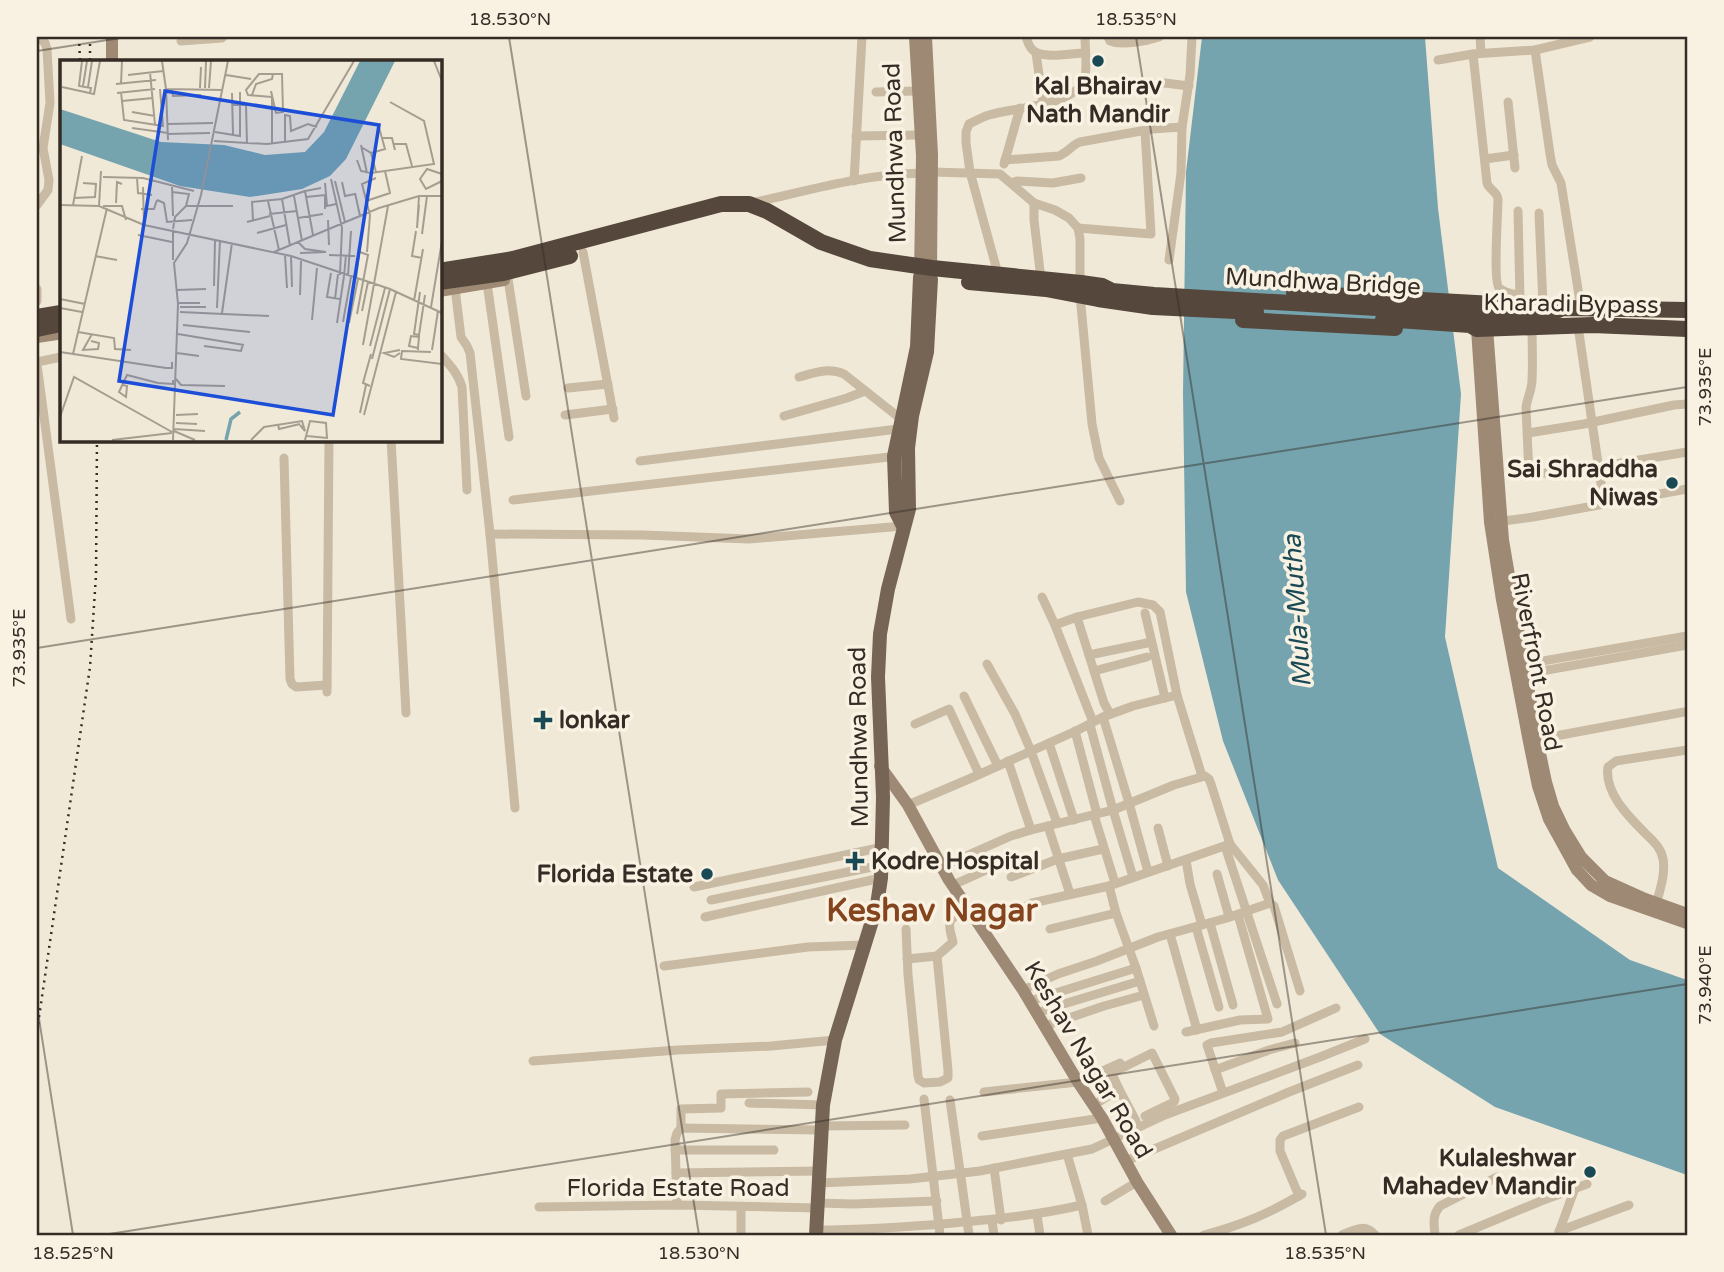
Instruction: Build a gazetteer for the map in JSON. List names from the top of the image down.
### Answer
{
  "streets": {
    "highway": ["Mundhwa Bridge", "Kharadi Bypass"],
    "main road": ["Mundhwa Road"],
    "street": ["Riverfront Road", "Keshav Nagar Road", "Florida Estate Road"]
  },
  "crossings": [
    ["Mundhwa Road", "Keshav Nagar Road"],
    ["Mundhwa Road", "Florida Estate Road"],
    ["Mundhwa Bridge", "Kharadi Bypass"],
    ["Mundhwa Bridge", "Riverfront Road"],
    ["Kharadi Bypass", "Riverfront Road"]
  ],
  "districts": ["Keshav Nagar"],
  "water": ["Mula-Mutha"],
  "places": {
    "other": [
      "Kal Bhairav Nath Mandir",
      "Sai Shraddha Niwas",
      "Florida Estate",
      "Kulaleshwar Mahadev Mandir"
    ],
    "health": ["lonkar", "Kodre Hospital"]
  },
  "coordinates": [
    "18.530°N",
    "18.535°N",
    "73.935°E",
    "73.940°E",
    "18.525°N"
  ]
}
